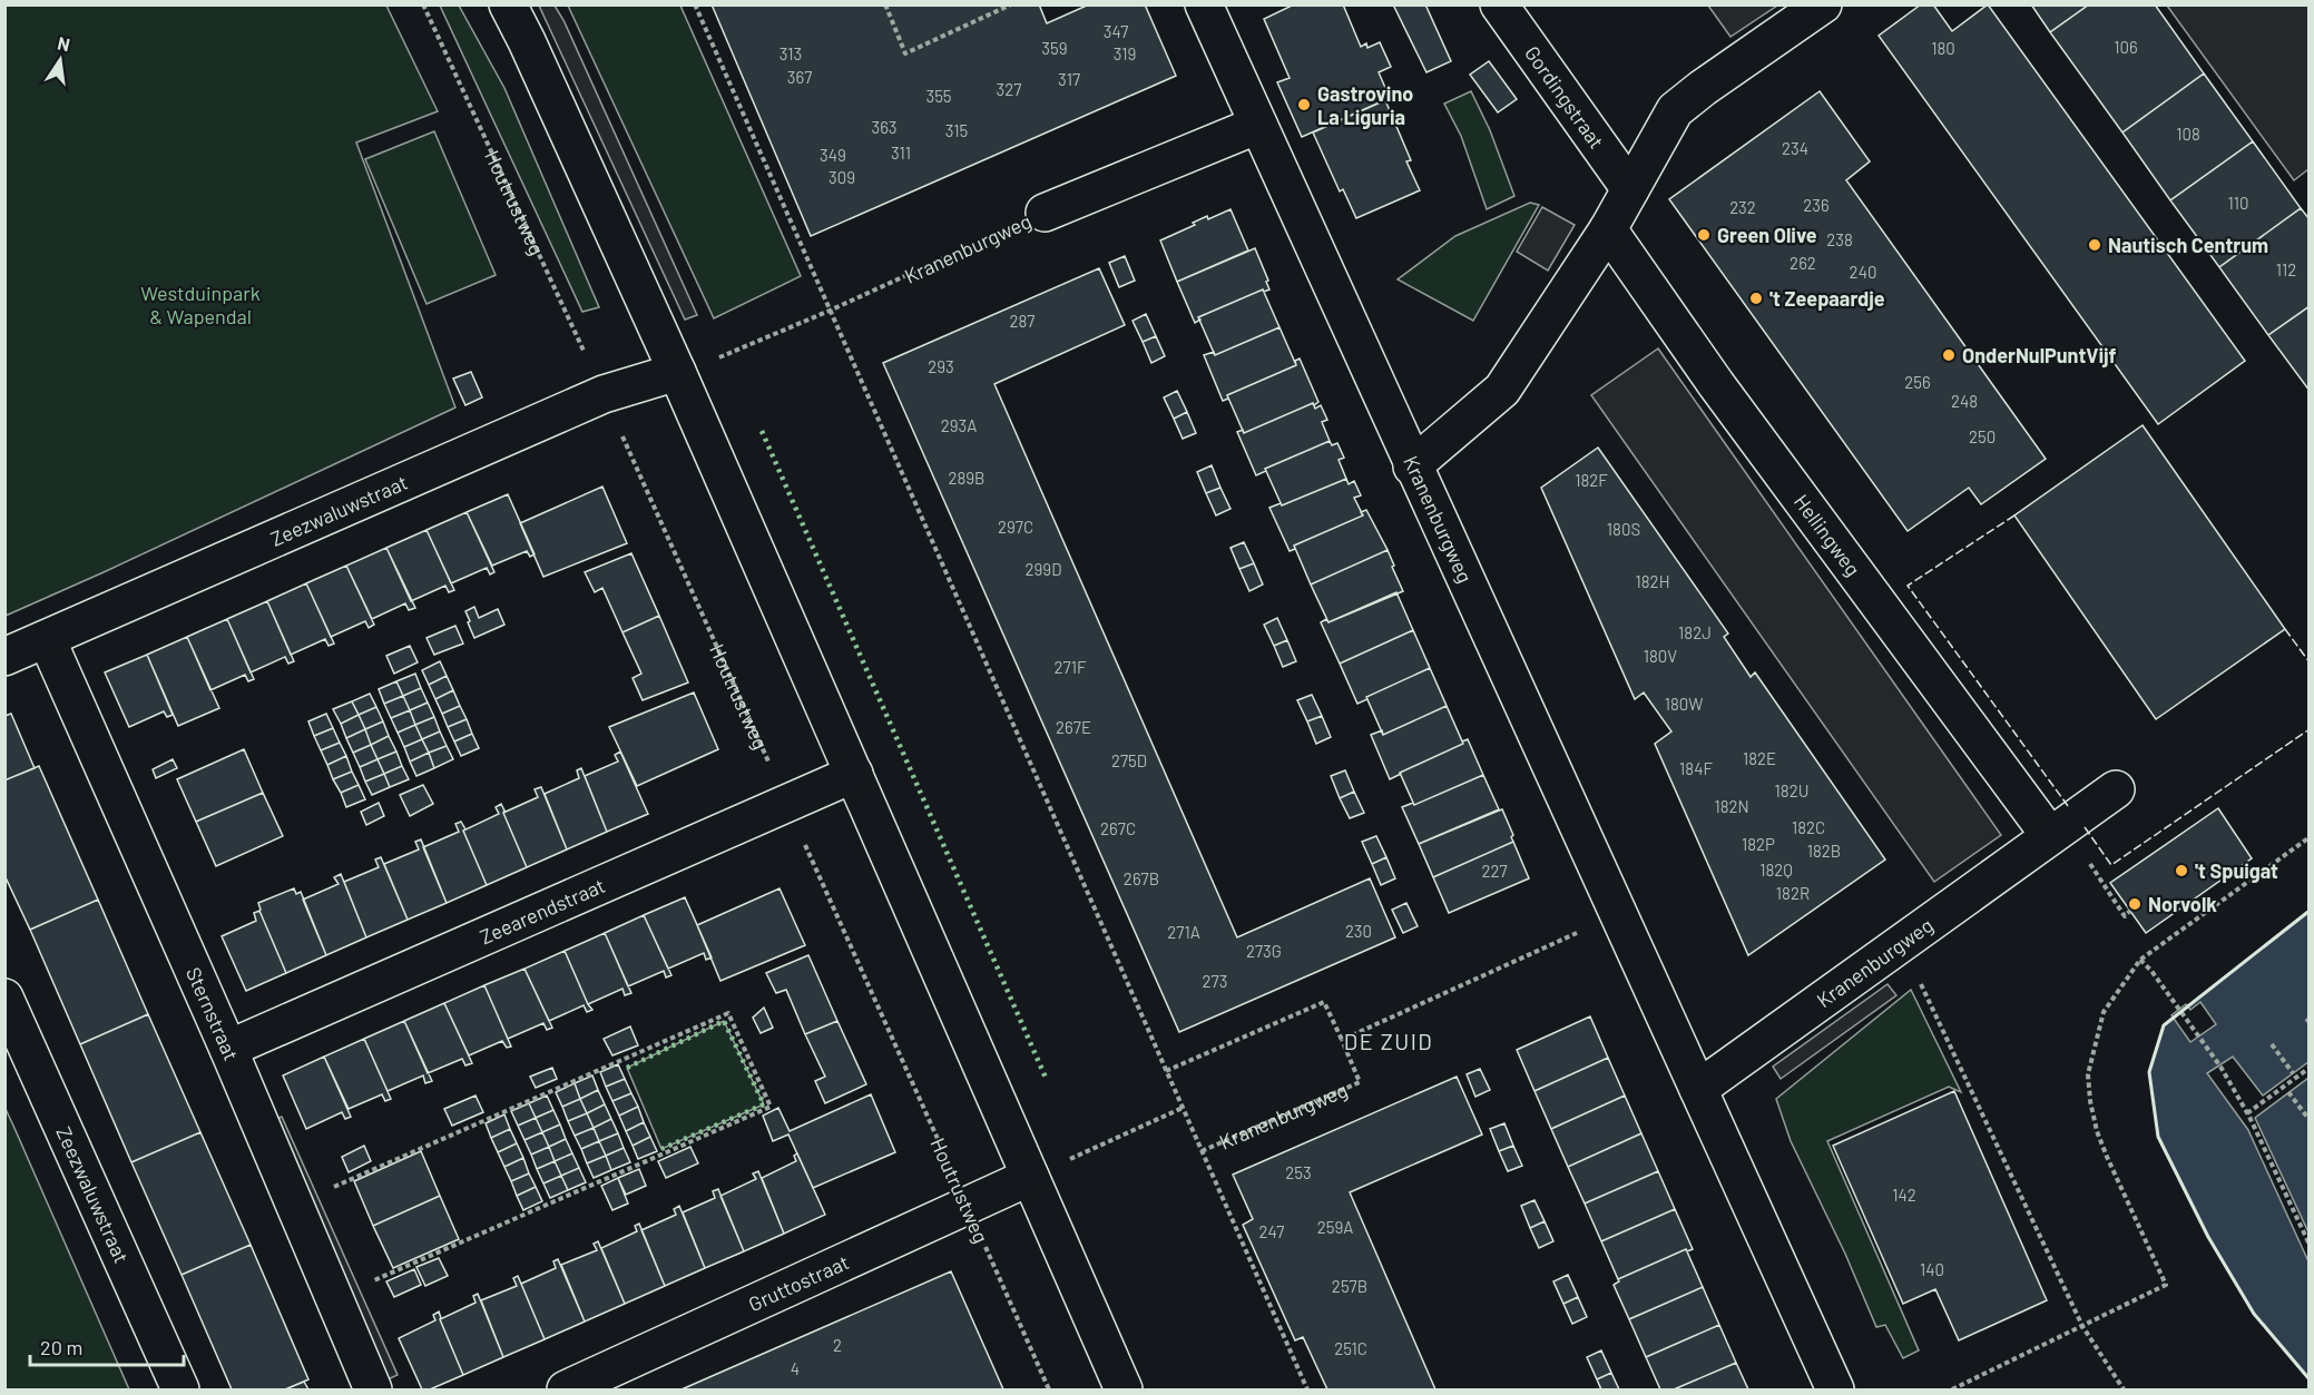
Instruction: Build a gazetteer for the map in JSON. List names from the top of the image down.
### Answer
{
  "streets": {
    "street": [
      "Gordingstraat",
      "Kranenburgweg",
      "Zeezwaluwstraat",
      "Hellingweg",
      "Zeearendstraat",
      "Sternstraat",
      "Gruttostraat"
    ],
    "path": ["Houtrustweg"]
  },
  "crossings": [
    ["Houtrustweg", "Zeezwaluwstraat"],
    ["Houtrustweg", "Zeearendstraat"],
    ["Houtrustweg", "Gruttostraat"],
    ["Kranenburgweg", "Zeezwaluwstraat"],
    ["Kranenburgweg", "Hellingweg"],
    ["Zeezwaluwstraat", "Sternstraat"],
    ["Zeearendstraat", "Sternstraat"]
  ],
  "districts": ["DE ZUID"],
  "parks": ["Westduinpark & Wapendal"],
  "places": [
    "Gastrovino La Liguria",
    "Green Olive",
    "Nautisch Centrum",
    "'t Zeepaardje",
    "OnderNulPuntVijf",
    "'t Spuigat",
    "Norvolk"
  ],
  "house_numbers": [
    "347",
    "106",
    "359",
    "180",
    "313",
    "319",
    "367",
    "317",
    "327",
    "355",
    "363",
    "315",
    "108",
    "234",
    "311",
    "349",
    "309",
    "110",
    "236",
    "232",
    "238",
    "262",
    "112",
    "240",
    "287",
    "293",
    "256",
    "248",
    "293A",
    "250",
    "289B",
    "182F",
    "297C",
    "180S",
    "299D",
    "182H",
    "182J",
    "180V",
    "271F",
    "180W",
    "267E",
    "182E",
    "275D",
    "184F",
    "182U",
    "182N",
    "182C",
    "267C",
    "182P",
    "182B",
    "182Q",
    "227",
    "267B",
    "182R",
    "230",
    "271A",
    "273G",
    "273",
    "253",
    "142",
    "259A",
    "247",
    "140",
    "257B",
    "2",
    "251C",
    "4"
  ],
  "scale_bar": "20 m",
  "north": "top"
}
